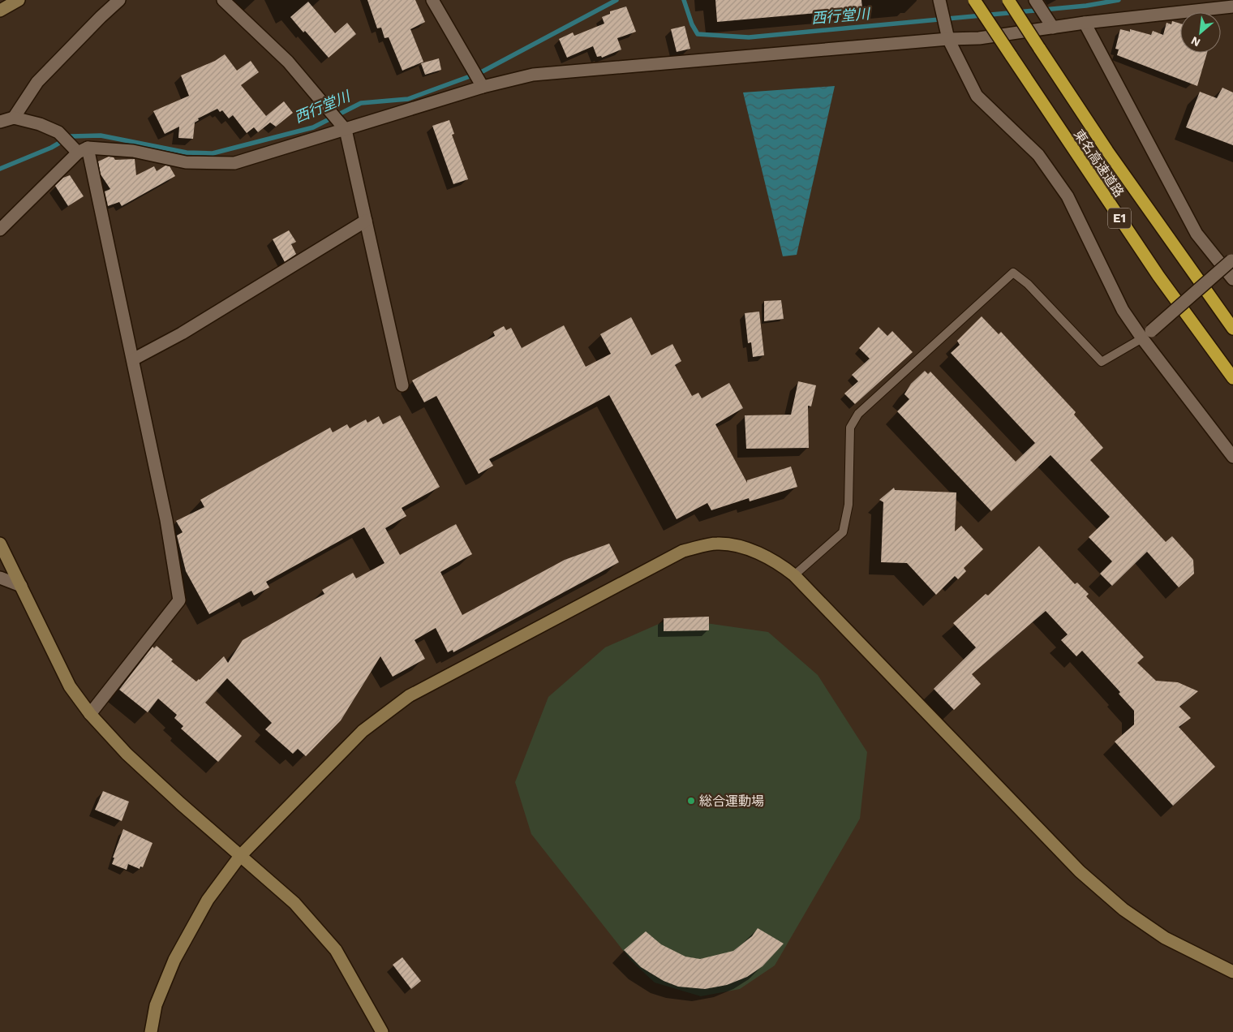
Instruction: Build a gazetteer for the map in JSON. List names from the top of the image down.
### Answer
{
  "streets": {
    "highway": ["東名高速道路", "E1"]
  },
  "water": ["西行堂川"],
  "places": ["総合運動場"],
  "north": "bottom left"
}
